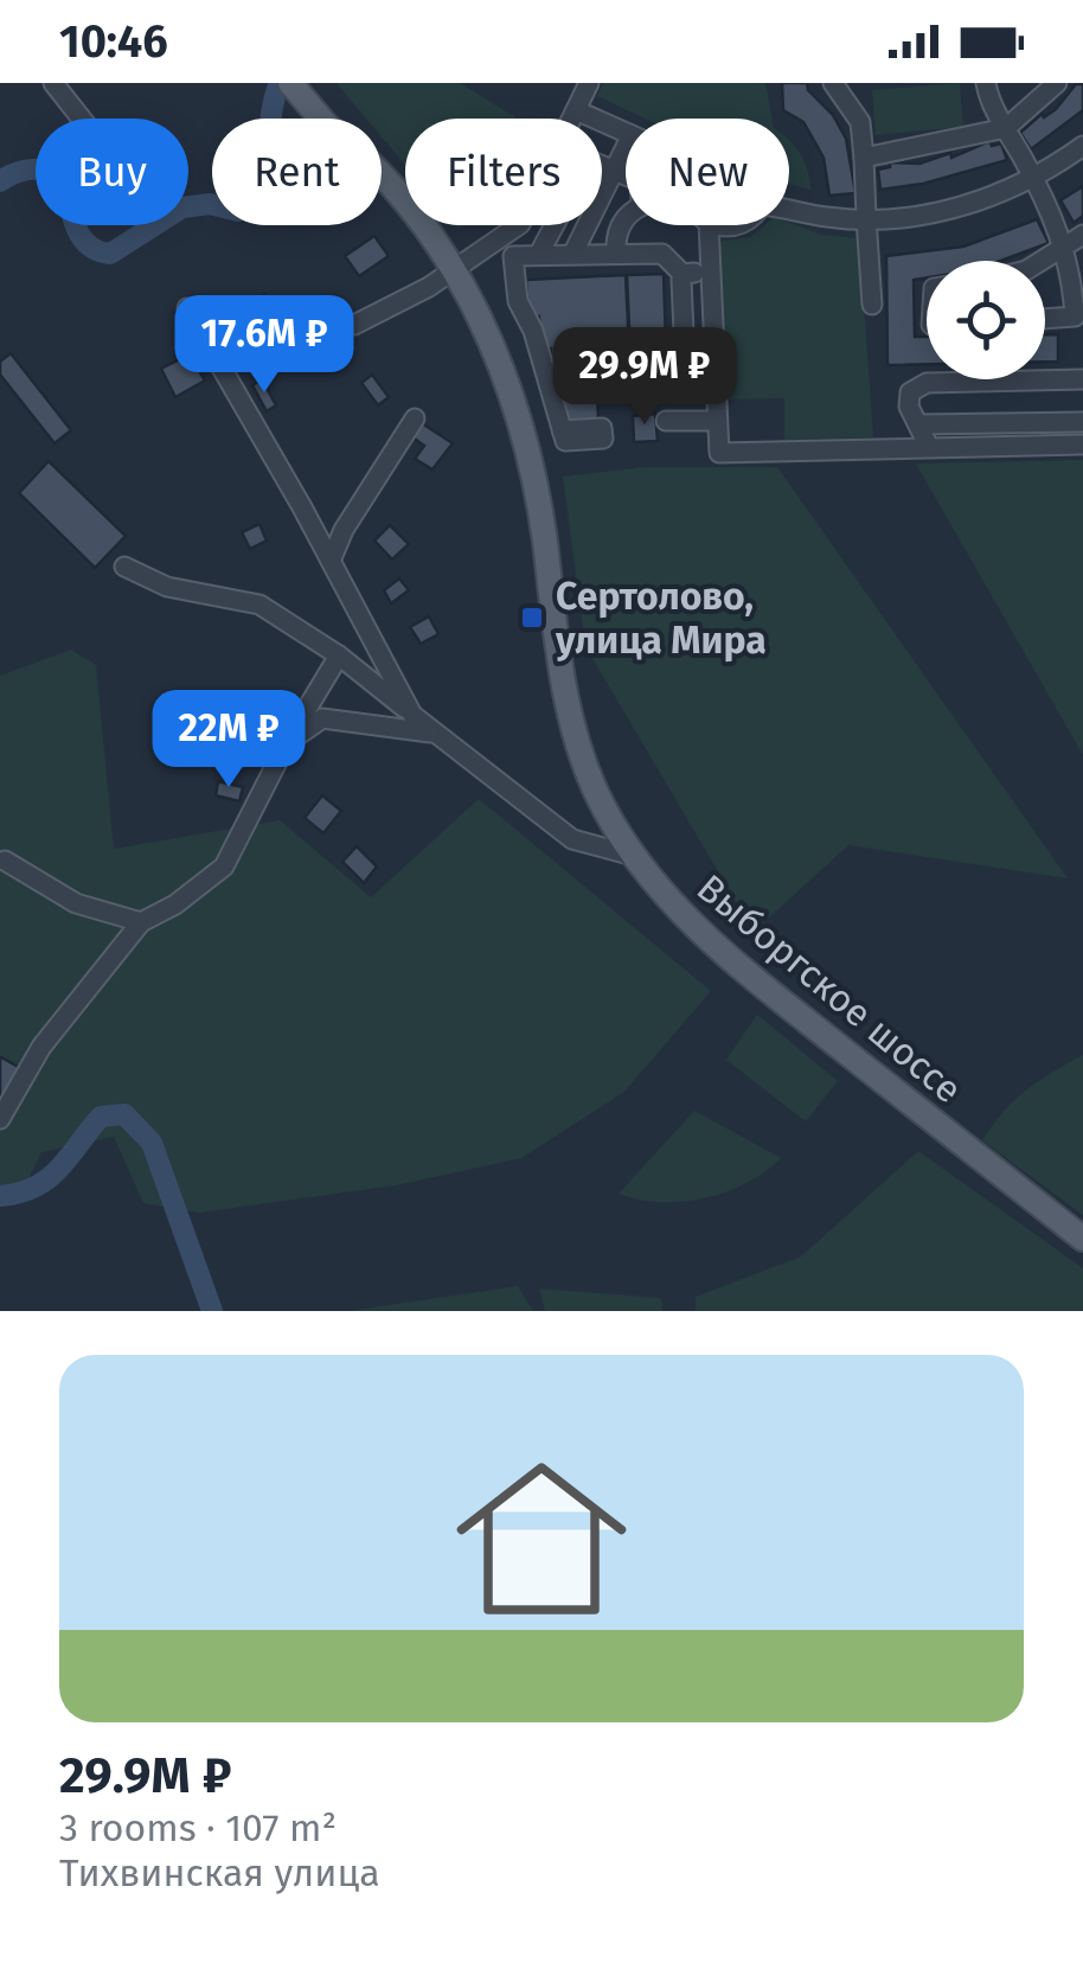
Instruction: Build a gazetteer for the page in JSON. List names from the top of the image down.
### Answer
{
  "streets": {
    "main road": ["Выборгское шоссе"]
  },
  "places": {
    "transit": ["Сертолово, улица Мира"]
  },
  "page": {
    "status": "10:46",
    "chip": [
      "Buy",
      "Rent",
      "Filters",
      "New"
    ],
    "price": ["17.6M ₽", "29.9M ₽", "22M ₽"],
    "list": [
      {
        "name": "29.9M ₽",
        "note": "3 rooms · 107 m² · Тихвинская улица"
      }
    ]
  }
}
